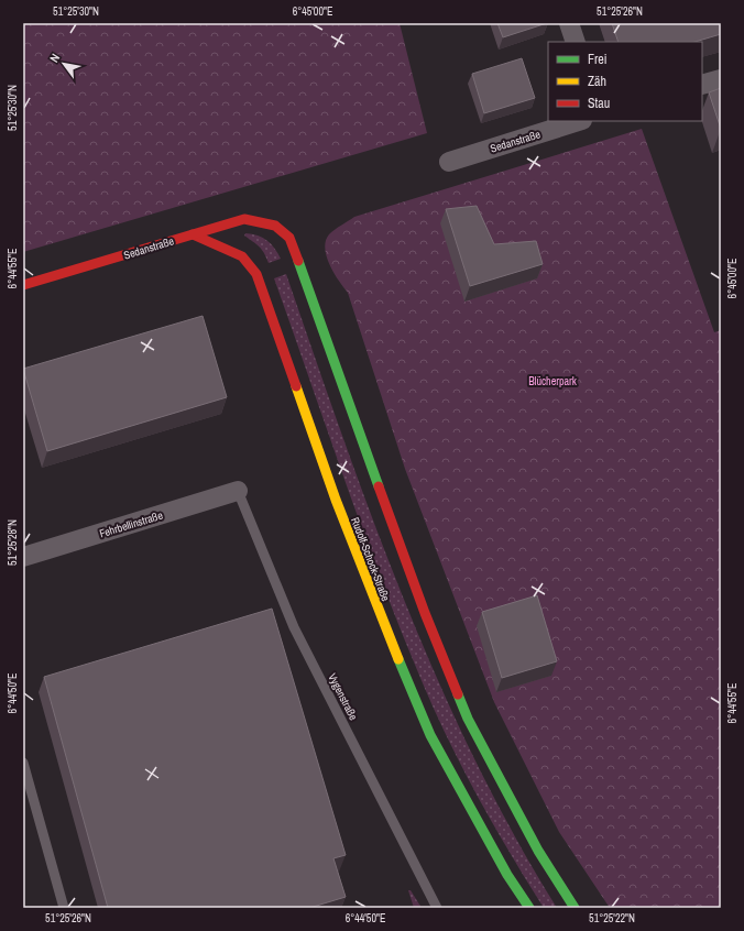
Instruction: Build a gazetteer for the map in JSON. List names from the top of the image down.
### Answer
{
  "streets": {
    "main road": ["Sedanstraße", "Rudolf-Schock-Straße"],
    "street": ["Fehrbellinstraße"],
    "lane": ["Vygenstraße"]
  },
  "crossings": [
    ["Sedanstraße", "Rudolf-Schock-Straße"],
    ["Fehrbellinstraße", "Vygenstraße"]
  ],
  "parks": ["Blücherpark"],
  "legend": ["Frei", "Zäh", "Stau"],
  "north": "top left",
  "coordinates": [
    "51°25'30\"N",
    "6°45'00\"E",
    "51°25'26\"N",
    "6°44'55\"E",
    "51°25'28\"N",
    "6°44'50\"E",
    "51°25'22\"N"
  ]
}
